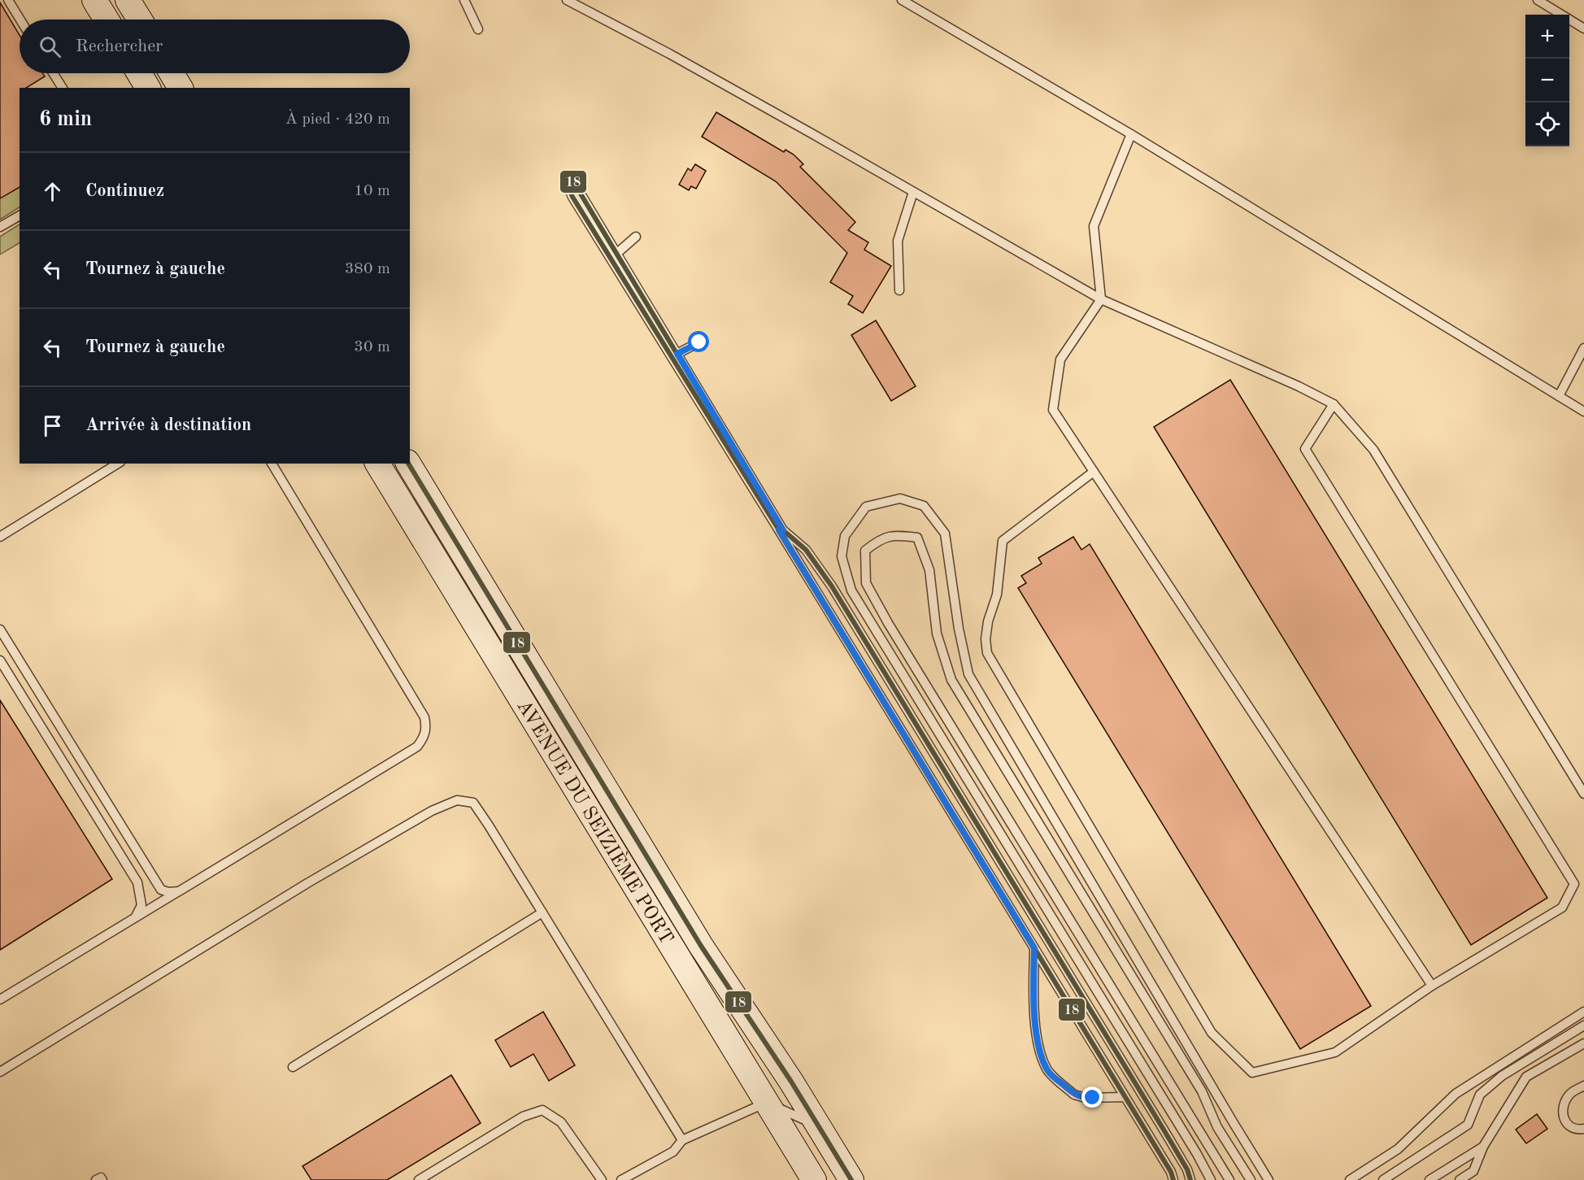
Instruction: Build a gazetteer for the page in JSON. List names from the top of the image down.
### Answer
{
  "streets": {
    "main road": ["AVENUE DU SEIZIÈME PORT"]
  },
  "lines": ["transit line 18"],
  "page": {
    "map_buttons": ["+", "−"],
    "search": "Rechercher",
    "heading": ["6 min", "À pied · 420 m"],
    "list": [
      ["Continuez", "10 m"],
      ["Tournez à gauche", "380 m"],
      ["Tournez à gauche", "30 m"],
      "Arrivée à destination"
    ]
  }
}
